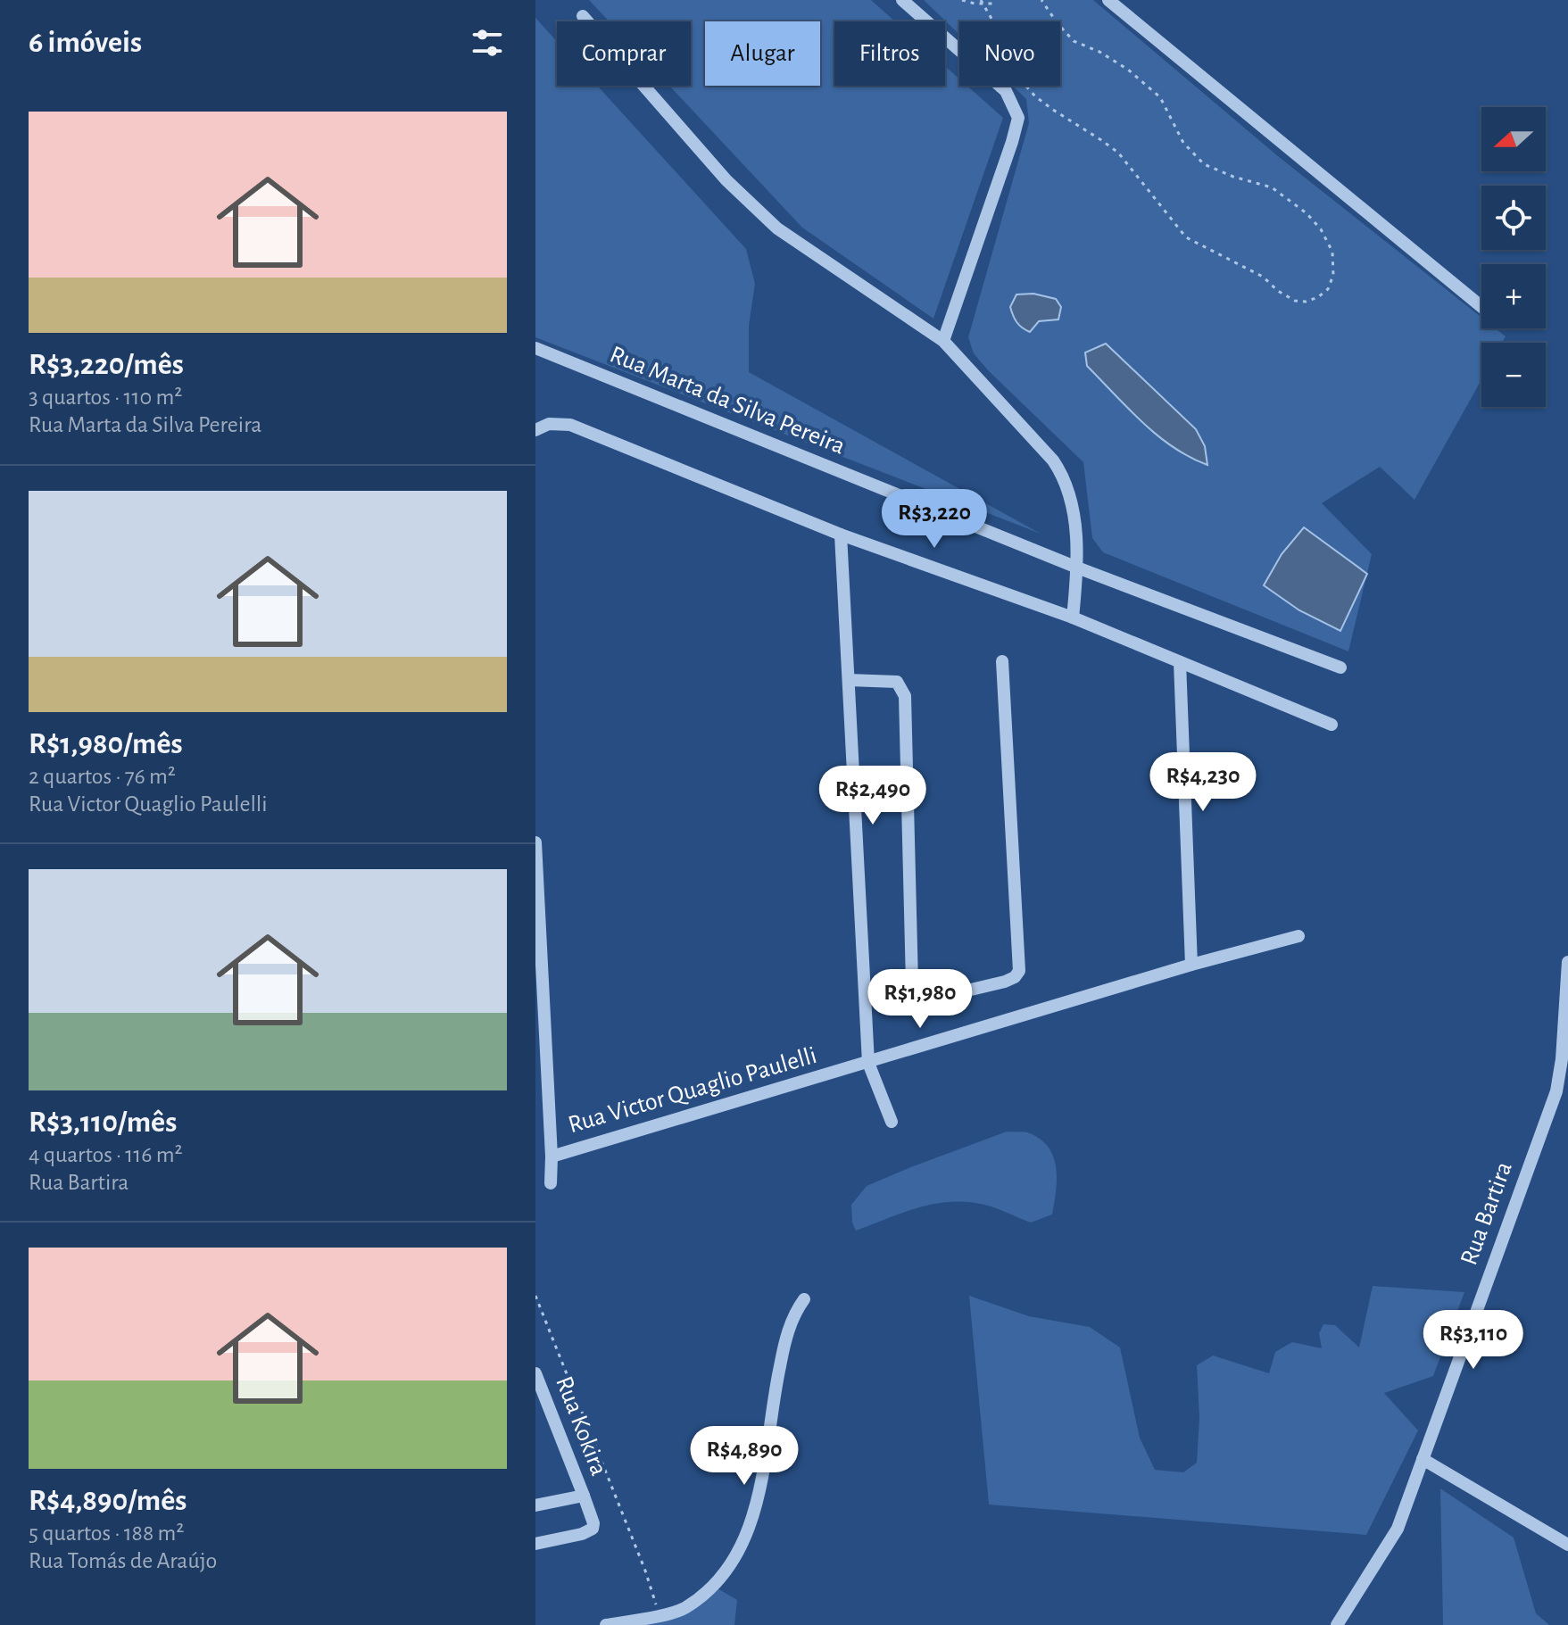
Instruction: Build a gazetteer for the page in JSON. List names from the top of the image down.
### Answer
{
  "streets": {
    "street": [
      "Rua Marta da Silva Pereira",
      "Rua Victor Quaglio Paulelli",
      "Rua Bartira",
      "Rua Kokira"
    ]
  },
  "north": "left",
  "page": {
    "heading": "6 imóveis",
    "chip": [
      "Comprar",
      "Alugar",
      "Filtros",
      "Novo"
    ],
    "list": [
      {
        "name": "R$3,220/mês",
        "note": "3 quartos · 110 m² · Rua Marta da Silva Pereira"
      },
      {
        "name": "R$1,980/mês",
        "note": "2 quartos · 76 m² · Rua Victor Quaglio Paulelli"
      },
      {
        "name": "R$3,110/mês",
        "note": "4 quartos · 116 m² · Rua Bartira"
      },
      {
        "name": "R$4,890/mês",
        "note": "5 quartos · 188 m² · Rua Tomás de Araújo"
      }
    ],
    "map_buttons": ["+", "−"],
    "price": [
      "R$3,220",
      "R$4,230",
      "R$2,490",
      "R$1,980",
      "R$3,110",
      "R$4,890"
    ]
  }
}
